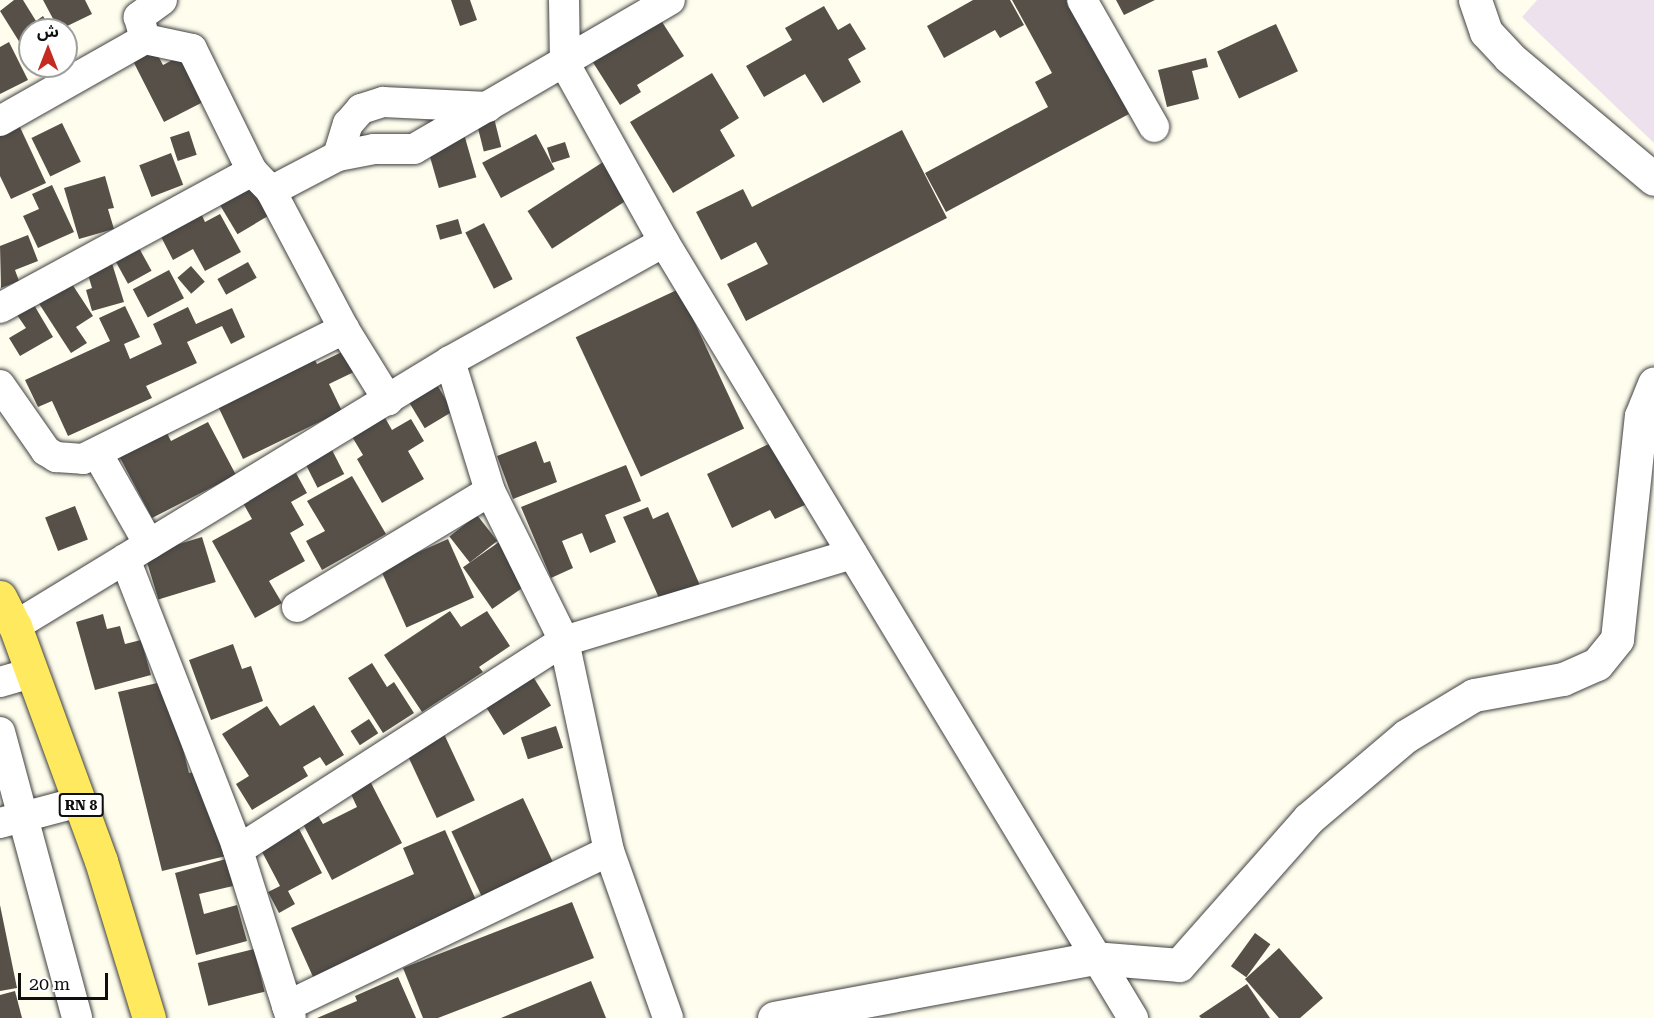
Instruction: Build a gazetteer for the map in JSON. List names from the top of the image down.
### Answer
{
  "streets": {
    "main road": ["RN 8"]
  },
  "scale_bar": "20 m",
  "north": "top"
}
